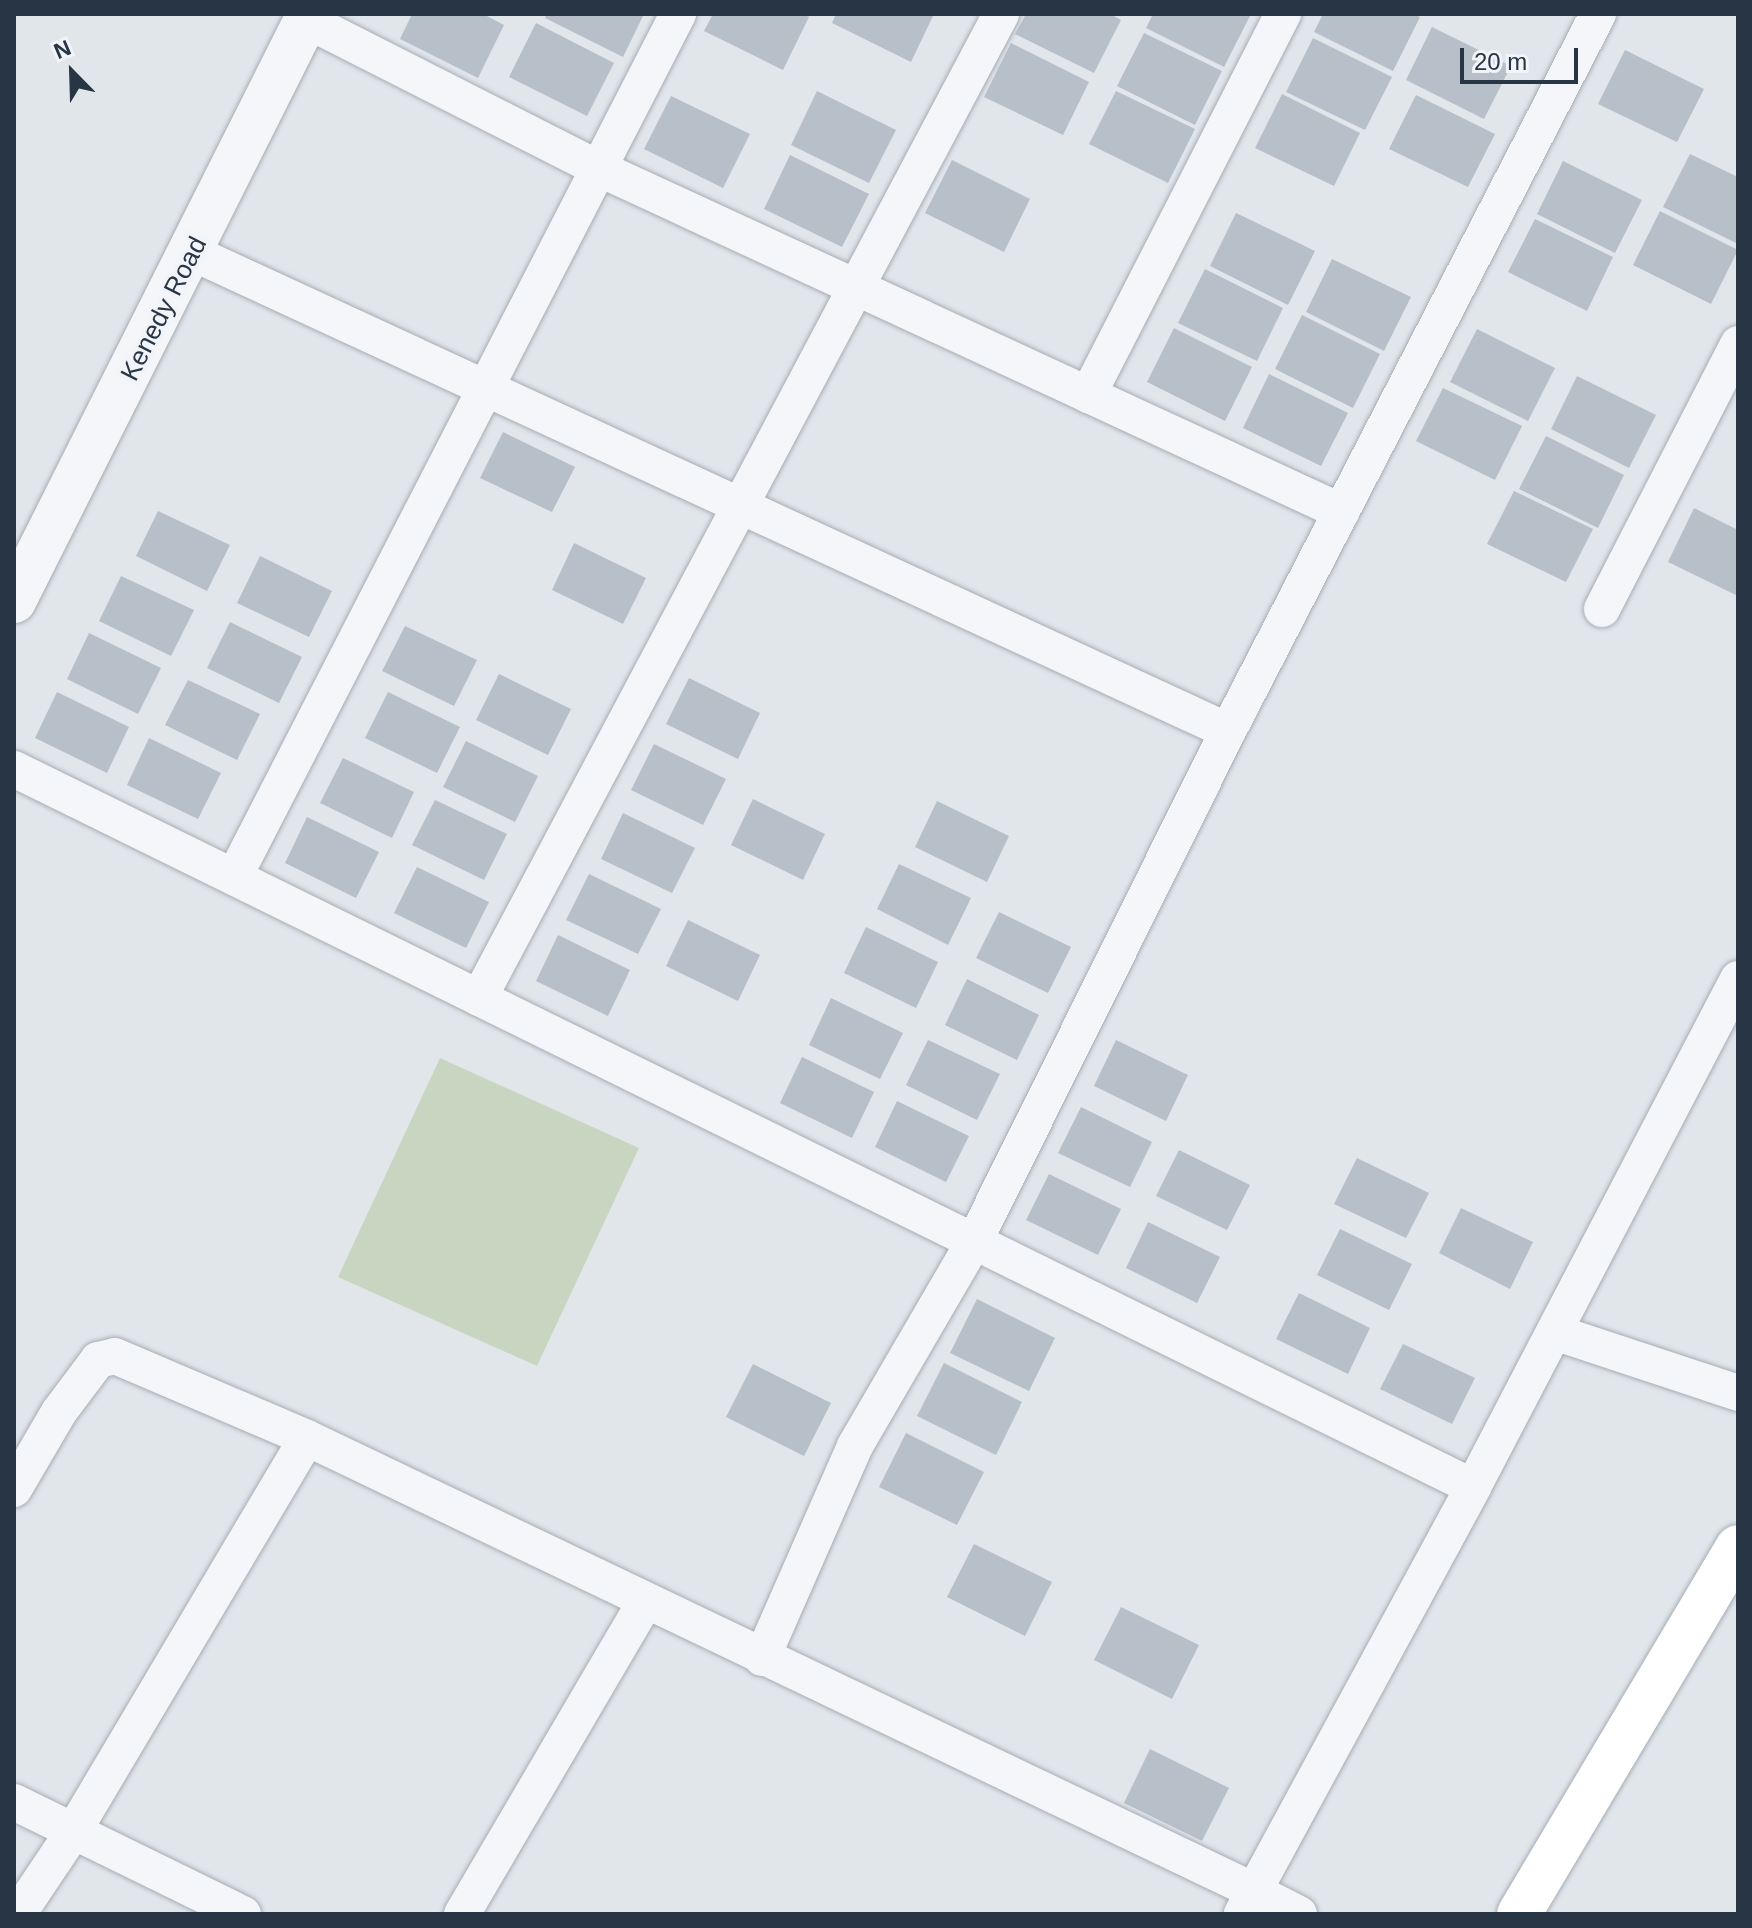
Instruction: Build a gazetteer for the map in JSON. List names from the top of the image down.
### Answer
{
  "streets": {
    "street": ["Kenedy Road"]
  },
  "scale_bar": "20 m",
  "north": "top left"
}
